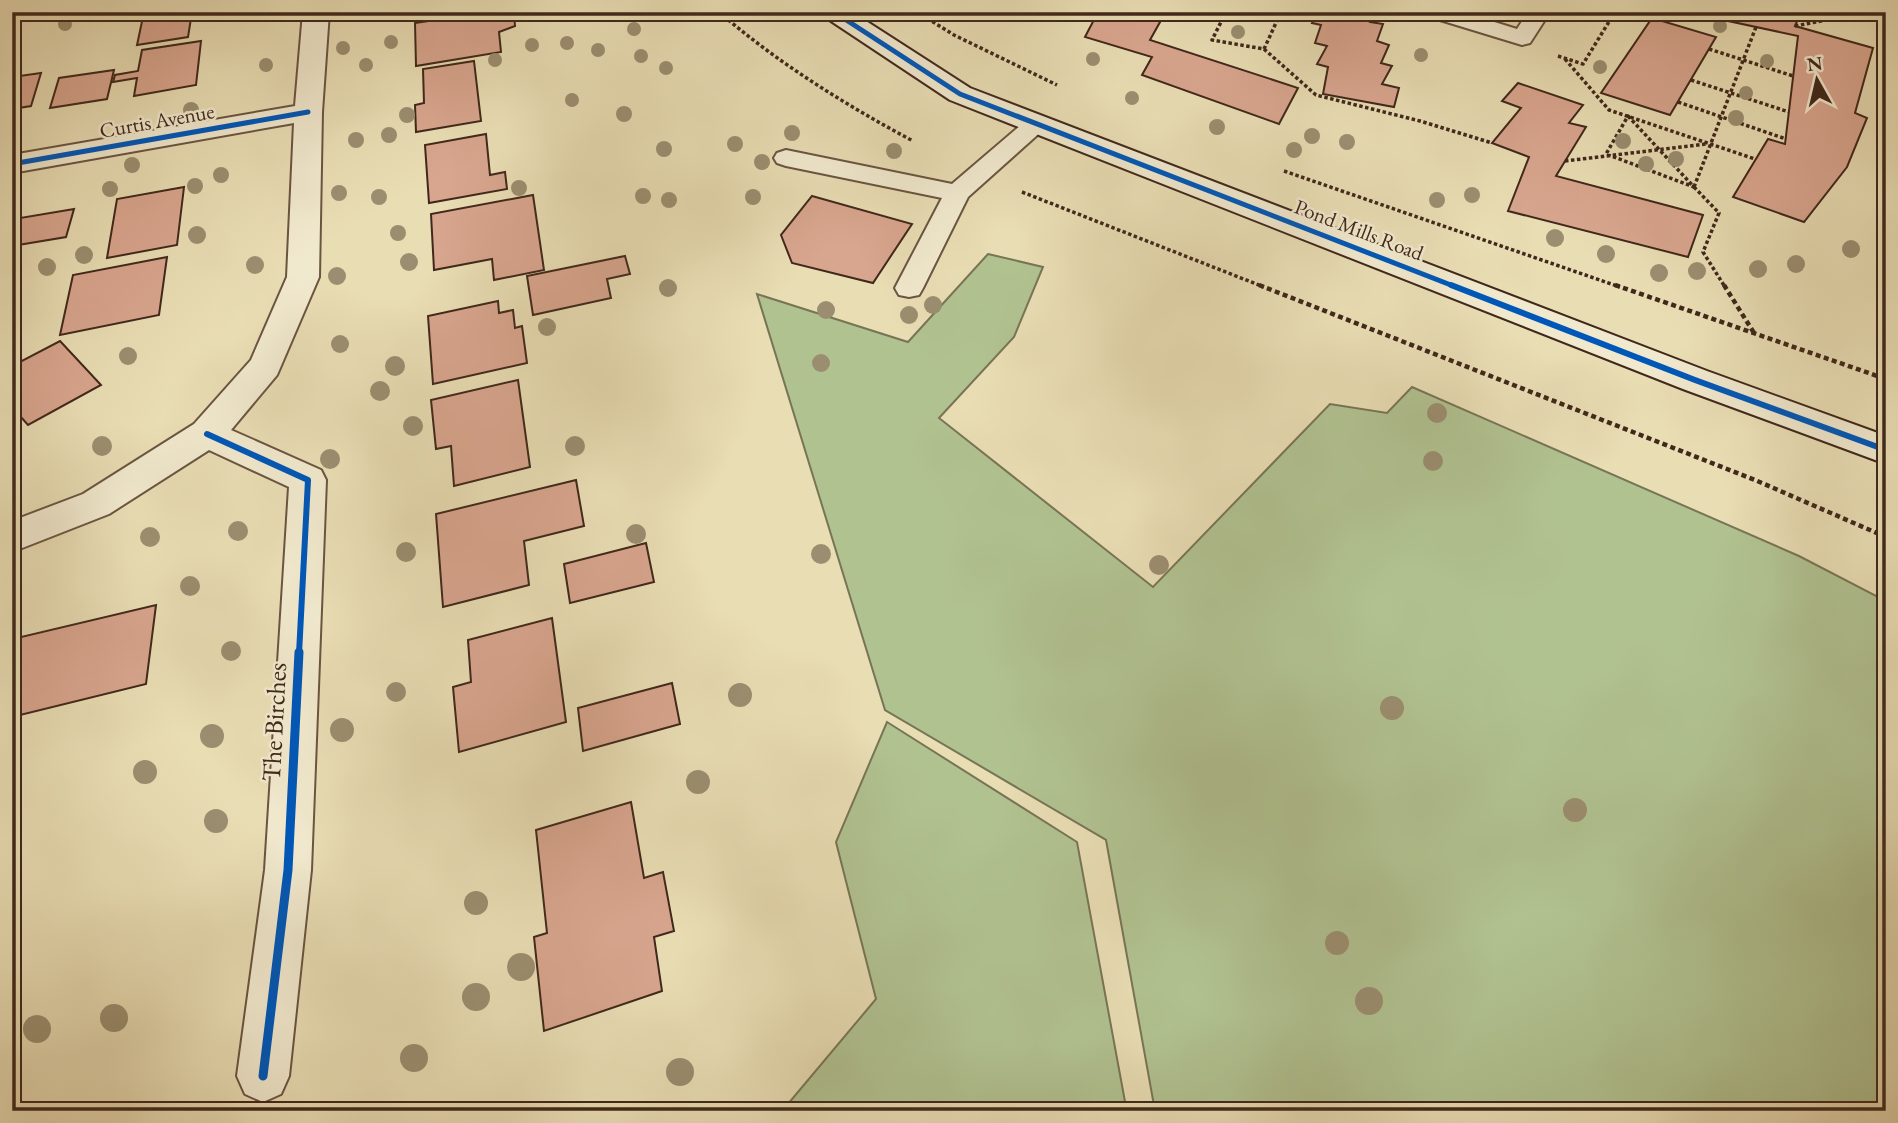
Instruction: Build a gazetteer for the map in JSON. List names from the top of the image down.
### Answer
{
  "streets": {
    "street": ["Curtis Avenue", "Pond Mills Road", "The Birches"]
  },
  "north": "top"
}
